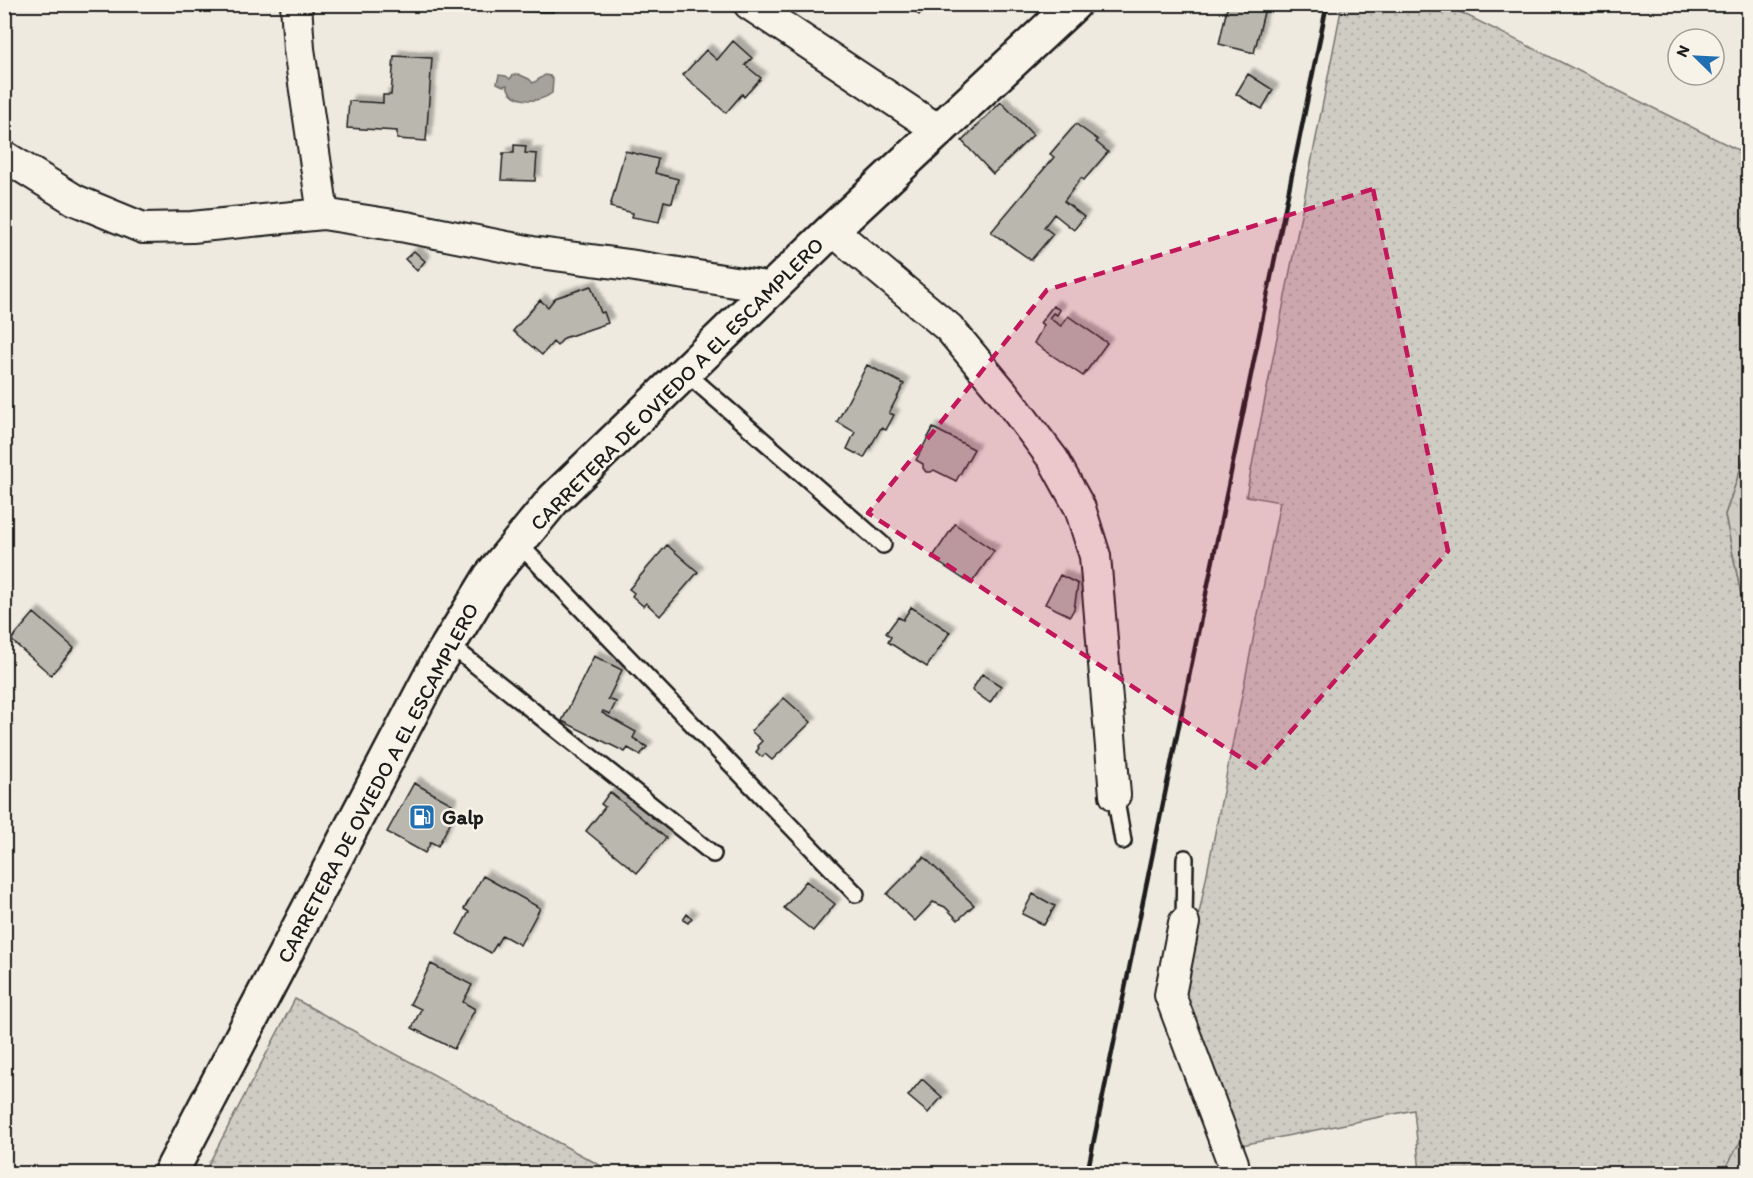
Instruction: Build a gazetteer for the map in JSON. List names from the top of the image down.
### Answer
{
  "streets": {
    "street": ["CARRETERA DE OVIEDO A EL ESCAMPLERO"]
  },
  "places": {
    "fuel station": ["Galp"]
  },
  "north": "top left"
}
